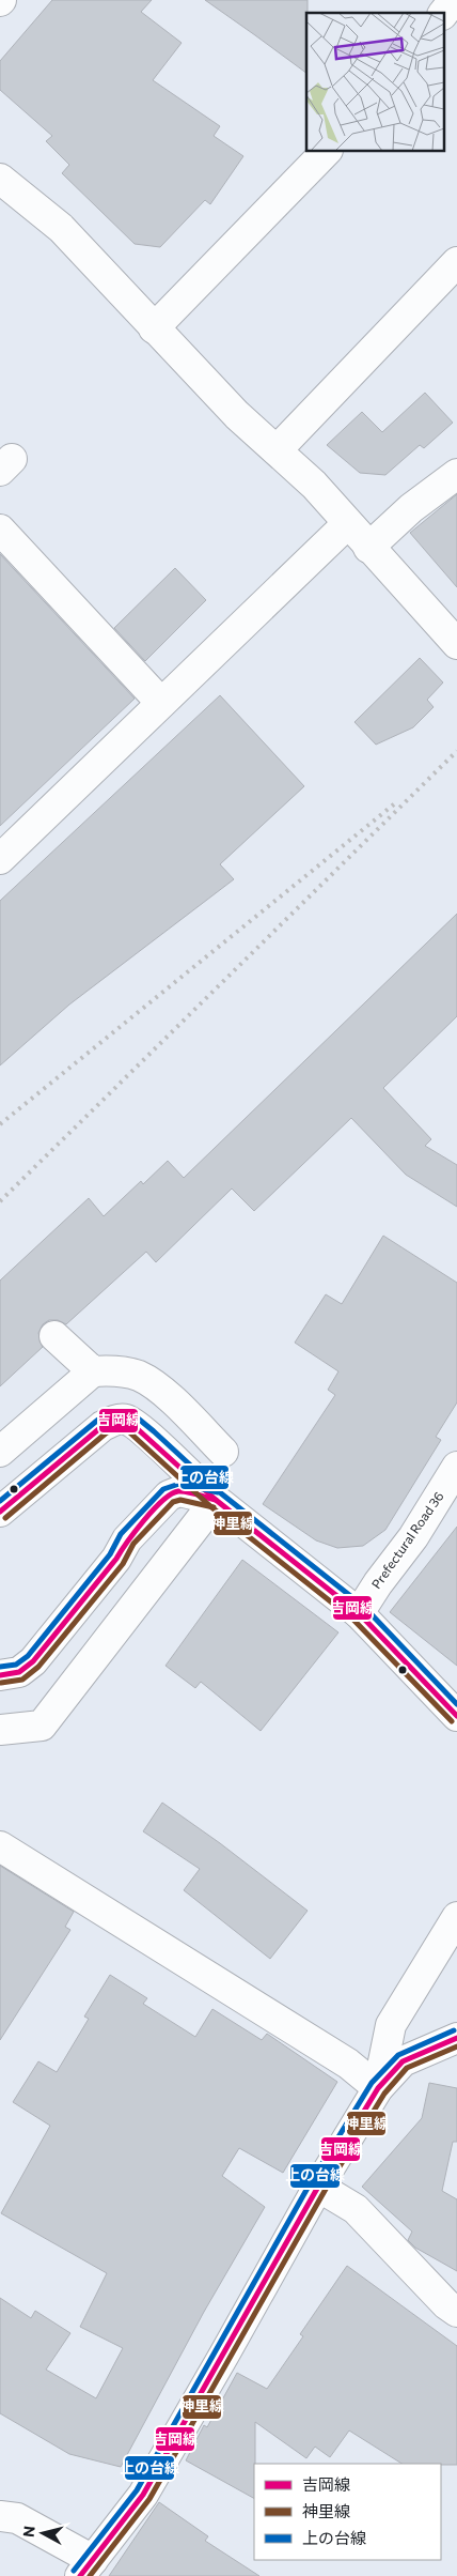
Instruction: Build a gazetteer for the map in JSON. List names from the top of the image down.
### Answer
{
  "streets": {
    "street": ["Prefectural Road 36"]
  },
  "lines": ["transit line 上の台線", "transit line 吉岡線", "transit line 神里線"],
  "legend": ["吉岡線", "神里線", "上の台線"],
  "north": "left"
}
